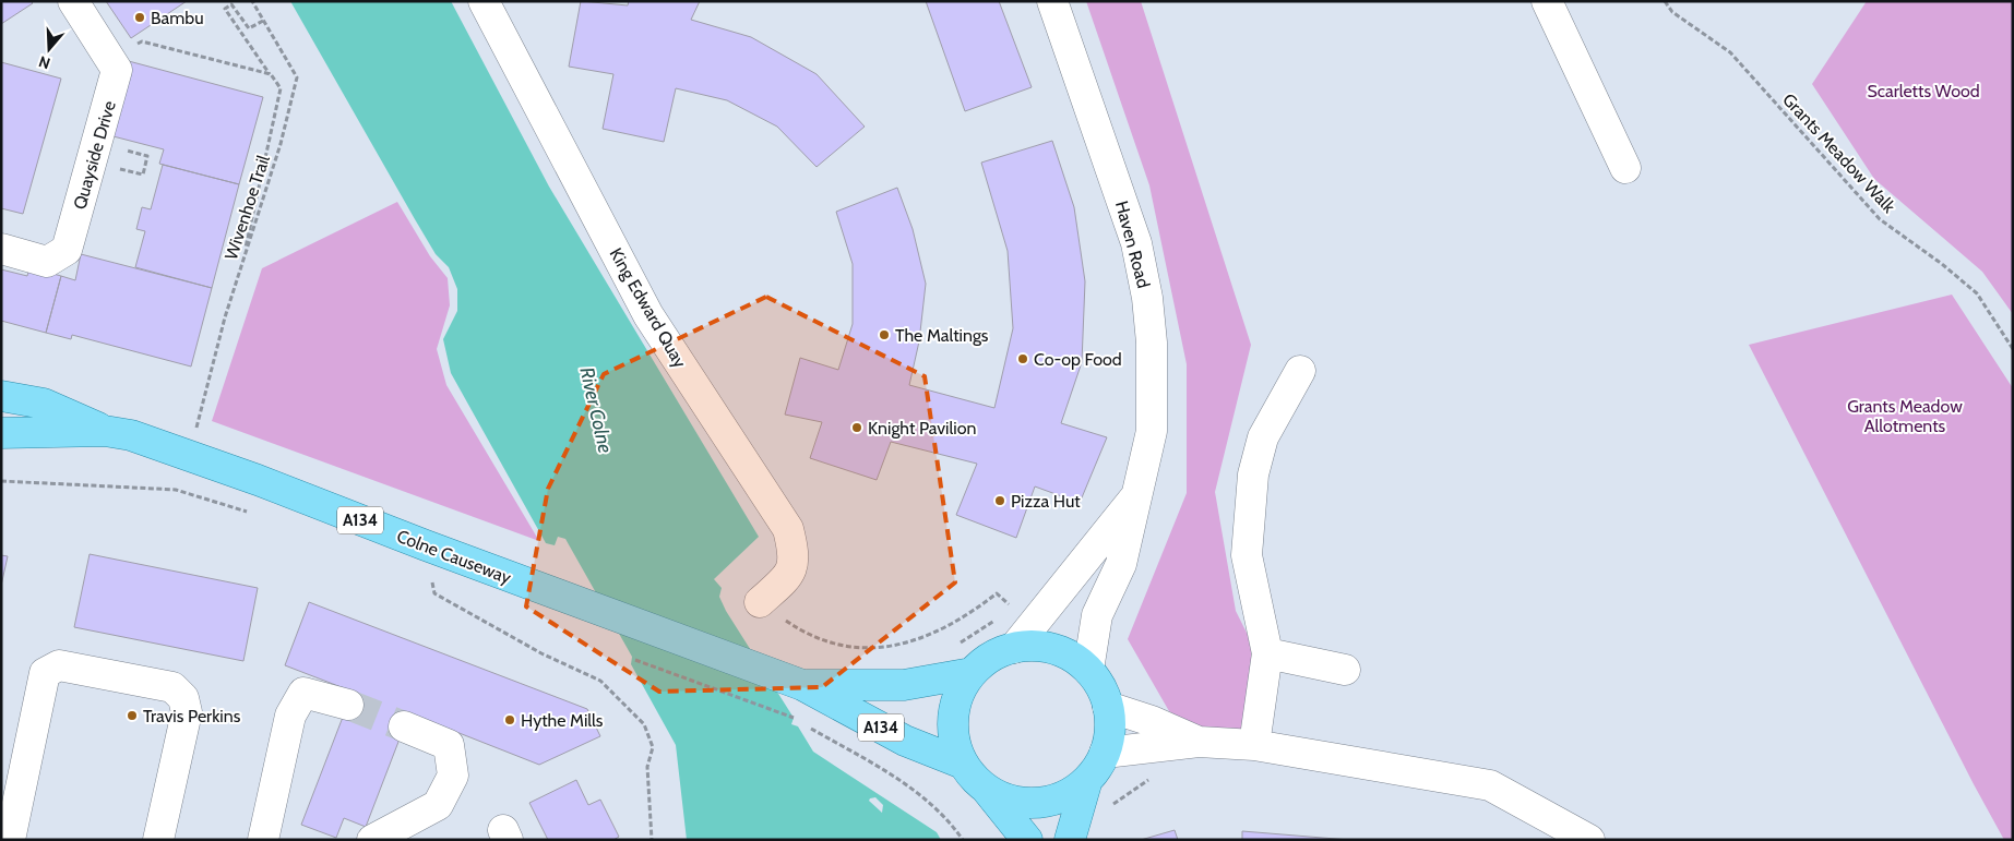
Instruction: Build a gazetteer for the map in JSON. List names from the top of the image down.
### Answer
{
  "streets": {
    "main road": ["A134", "Colne Causeway"],
    "street": ["Quayside Drive", "Haven Road", "King Edward Quay"],
    "path": ["Grants Meadow Walk", "Wivenhoe Trail"]
  },
  "crossings": [
    ["Haven Road", "A134"],
    ["Haven Road", "Colne Causeway"],
    ["A134", "Colne Causeway"]
  ],
  "water": ["River Colne"],
  "parks": ["Scarletts Wood", "Grants Meadow Allotments"],
  "places": [
    "Bambu",
    "The Maltings",
    "Co-op Food",
    "Knight Pavilion",
    "Pizza Hut",
    "Travis Perkins",
    "Hythe Mills"
  ],
  "north": "bottom"
}
